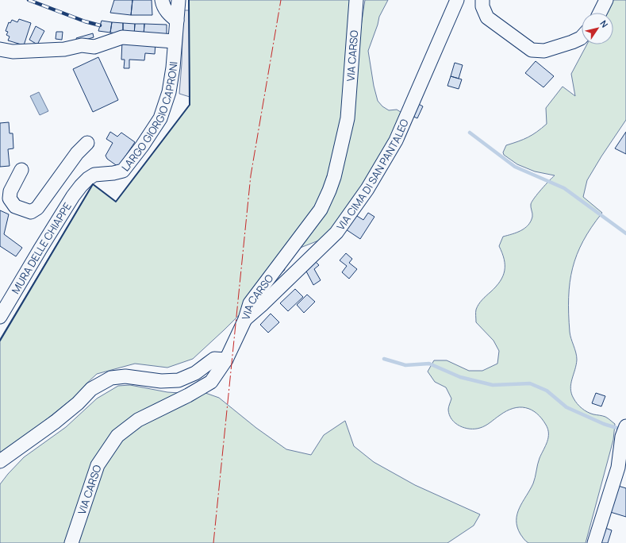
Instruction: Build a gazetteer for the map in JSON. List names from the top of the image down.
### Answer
{
  "streets": {
    "street": [
      "VIA CARSO",
      "LARGO GIORGIO CAPRONI",
      "VIA CIMA DI SAN PANTALEO",
      "MURA DELLE CHIAPPE"
    ]
  },
  "crossings": [
    ["VIA CARSO", "VIA CIMA DI SAN PANTALEO"],
    ["LARGO GIORGIO CAPRONI", "MURA DELLE CHIAPPE"]
  ],
  "north": "top right"
}
